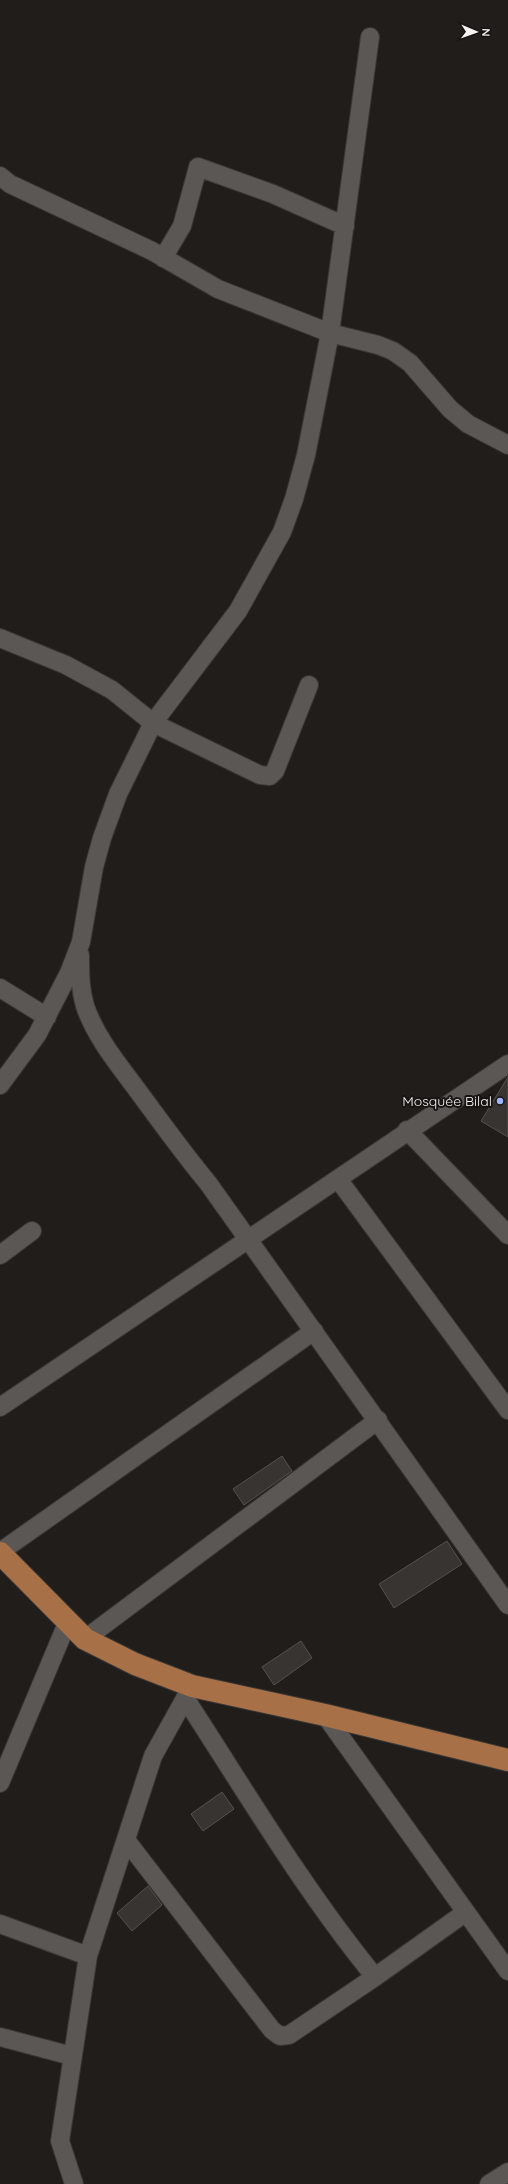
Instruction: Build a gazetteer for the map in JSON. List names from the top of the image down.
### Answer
{
  "places": ["Mosquée Bilal"],
  "north": "right"
}
